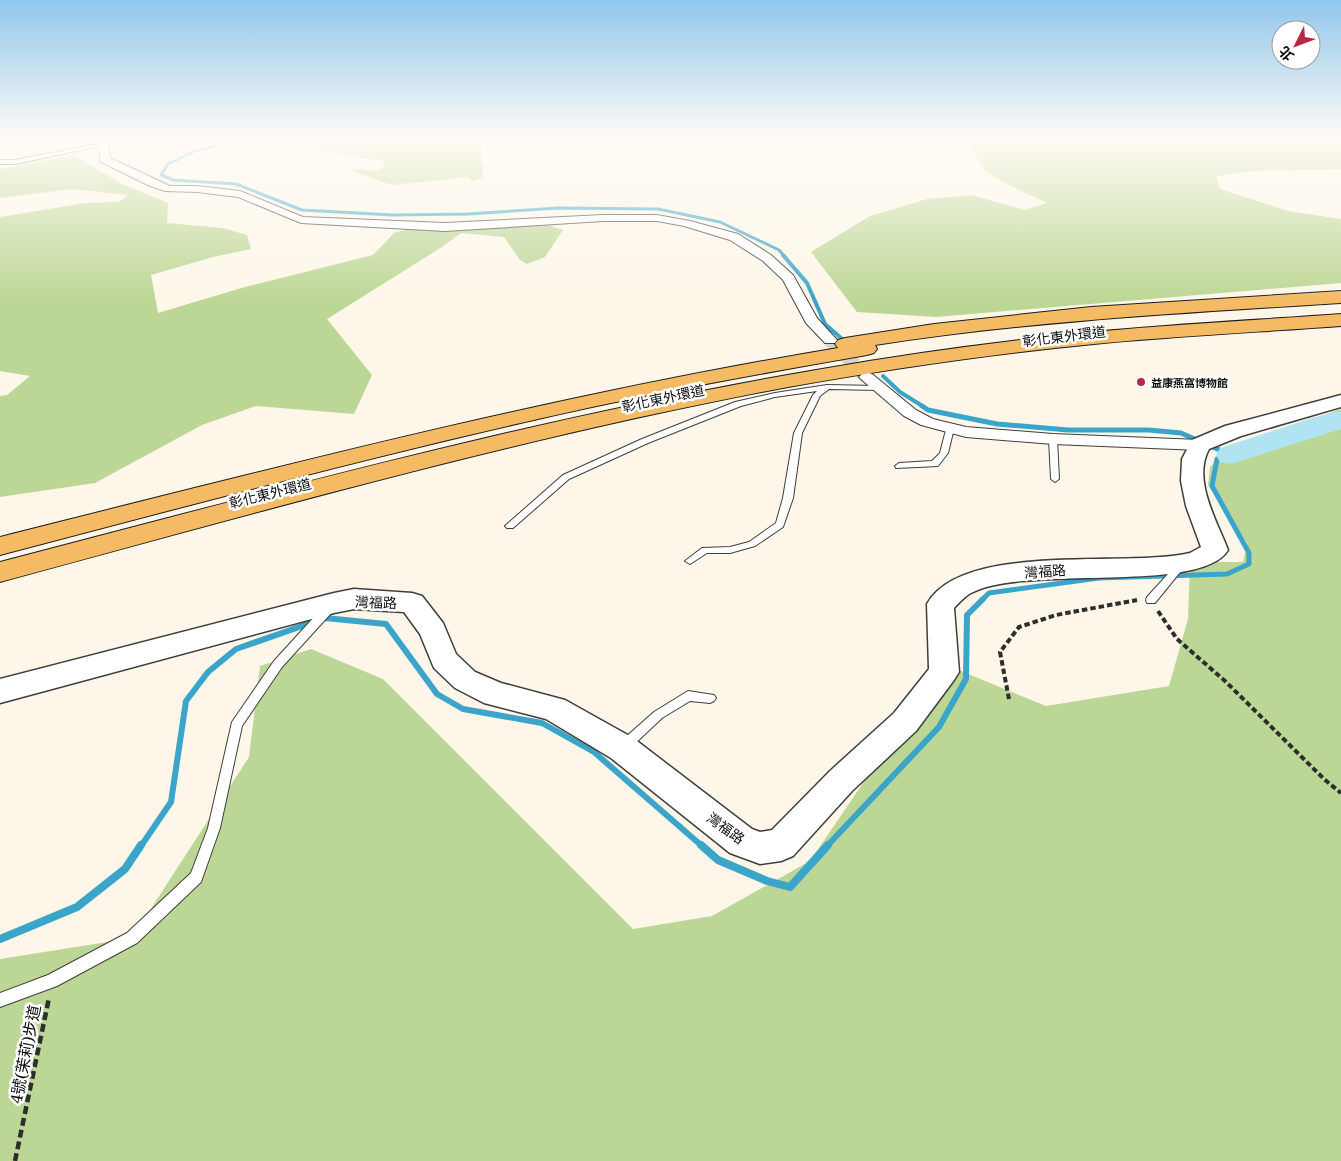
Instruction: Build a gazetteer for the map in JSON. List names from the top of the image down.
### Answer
{
  "streets": {
    "main road": ["彰化東外環道"],
    "street": ["灣福路"],
    "path": ["4號(茉莉)步道"]
  },
  "places": ["益康燕窩博物館"],
  "north": "bottom left"
}
